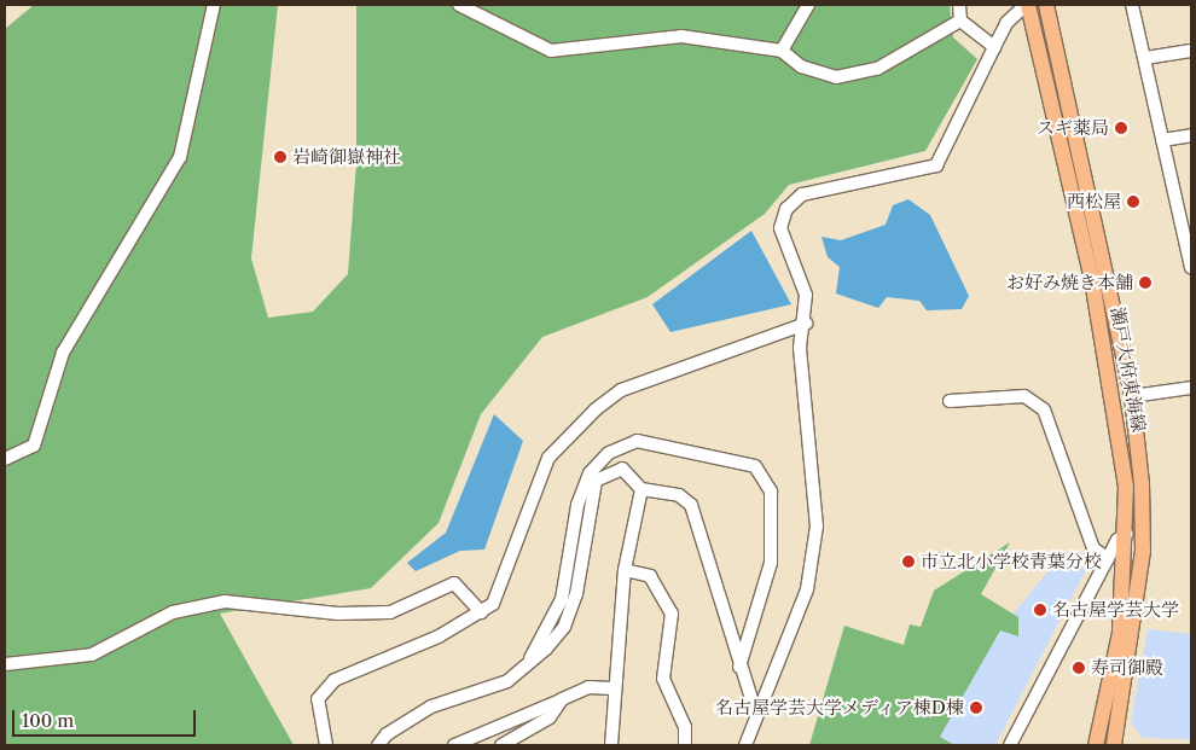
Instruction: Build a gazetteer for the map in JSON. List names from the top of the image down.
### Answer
{
  "streets": {
    "main road": ["瀬戸大府東海線"]
  },
  "places": [
    "スギ薬局",
    "岩崎御嶽神社",
    "西松屋",
    "お好み焼き本舗",
    "市立北小学校青葉分校",
    "名古屋学芸大学",
    "寿司御殿",
    "名古屋学芸大学メディア棟D棟"
  ],
  "scale_bar": "100 m"
}
